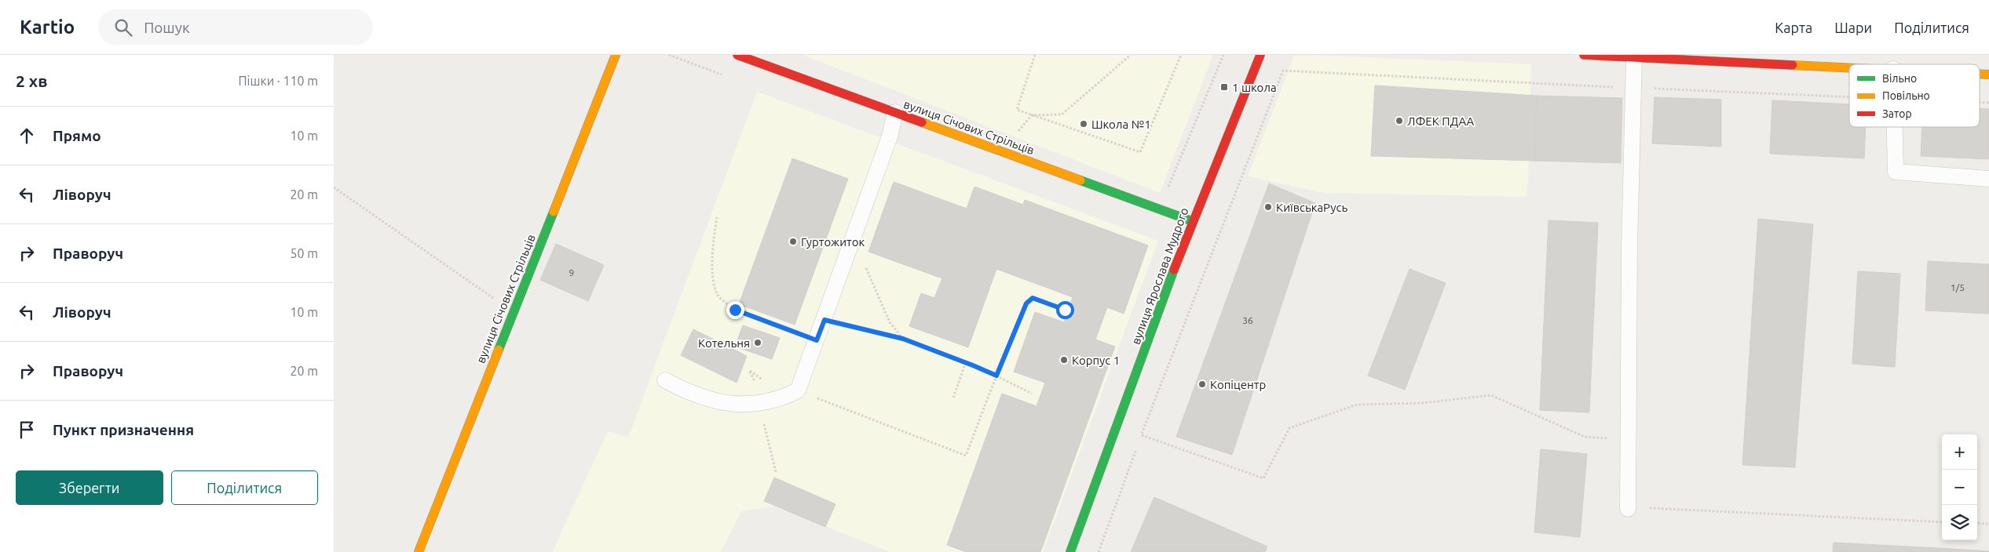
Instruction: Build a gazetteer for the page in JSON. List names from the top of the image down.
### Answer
{
  "streets": {
    "street": ["вулиця Січових Стрільців", "вулиця Ярослава Мудрого"]
  },
  "crossings": [
    ["вулиця Січових Стрільців", "вулиця Ярослава Мудрого"]
  ],
  "places": {
    "transit": ["1 школа"],
    "other": [
      "ЛФЕК ПДАА",
      "Школа №1",
      "КиївськаРусь",
      "Гуртожиток",
      "Котельня",
      "Корпус 1",
      "Копіцентр"
    ]
  },
  "house_numbers": ["9", "1/5", "36"],
  "legend": ["Вільно", "Повільно", "Затор"],
  "page": {
    "header": "Kartio",
    "search": "Пошук",
    "nav": ["Карта", "Шари", "Поділитися"],
    "heading": ["2 хв", "Пішки · 110 m"],
    "list": [
      ["Прямо", "10 m"],
      ["Ліворуч", "20 m"],
      ["Праворуч", "50 m"],
      ["Ліворуч", "10 m"],
      ["Праворуч", "20 m"],
      "Пункт призначення"
    ],
    "map_buttons": ["+", "−"],
    "buttons": ["Зберегти", "Поділитися"]
  }
}
